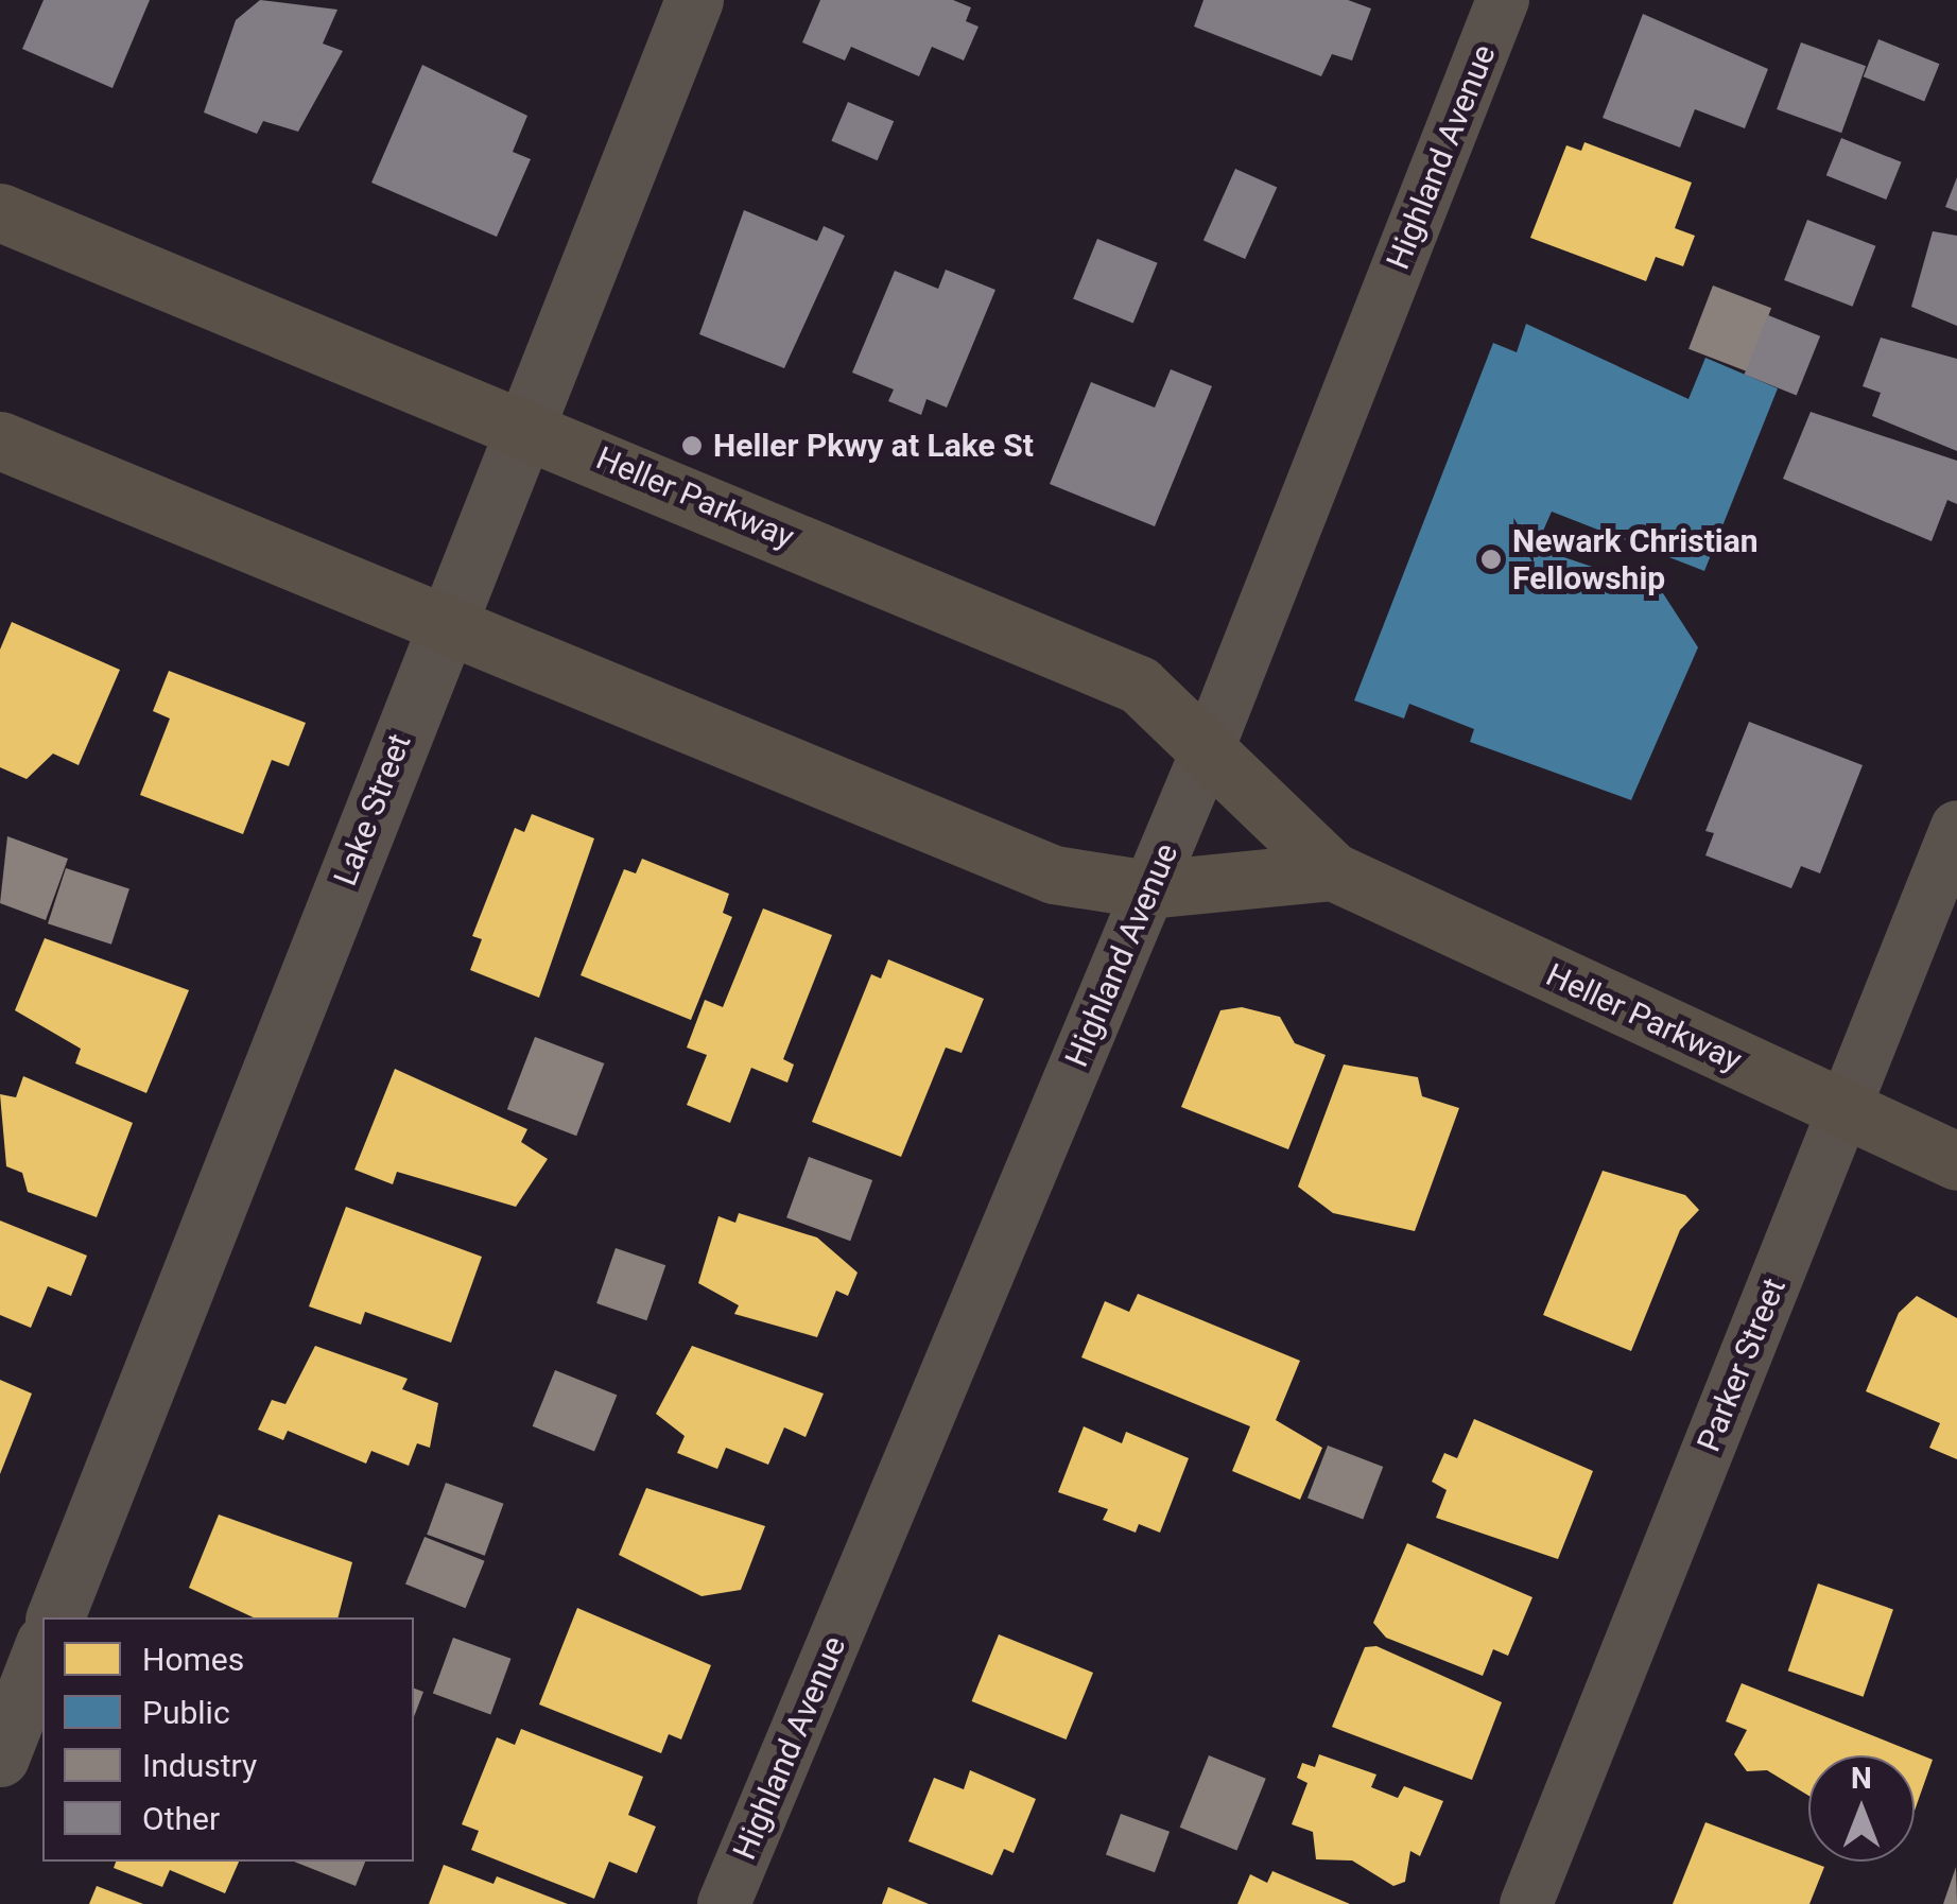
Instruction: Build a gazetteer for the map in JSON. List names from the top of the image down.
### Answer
{
  "streets": {
    "main road": ["Heller Parkway"],
    "street": ["Highland Avenue", "Lake Street", "Parker Street"]
  },
  "crossings": [
    ["Highland Avenue", "Heller Parkway"],
    ["Heller Parkway", "Lake Street"],
    ["Heller Parkway", "Parker Street"]
  ],
  "places": ["Heller Pkwy at Lake St", "Newark Christian Fellowship"],
  "legend": [
    "Homes",
    "Public",
    "Industry",
    "Other"
  ],
  "north": "top"
}
